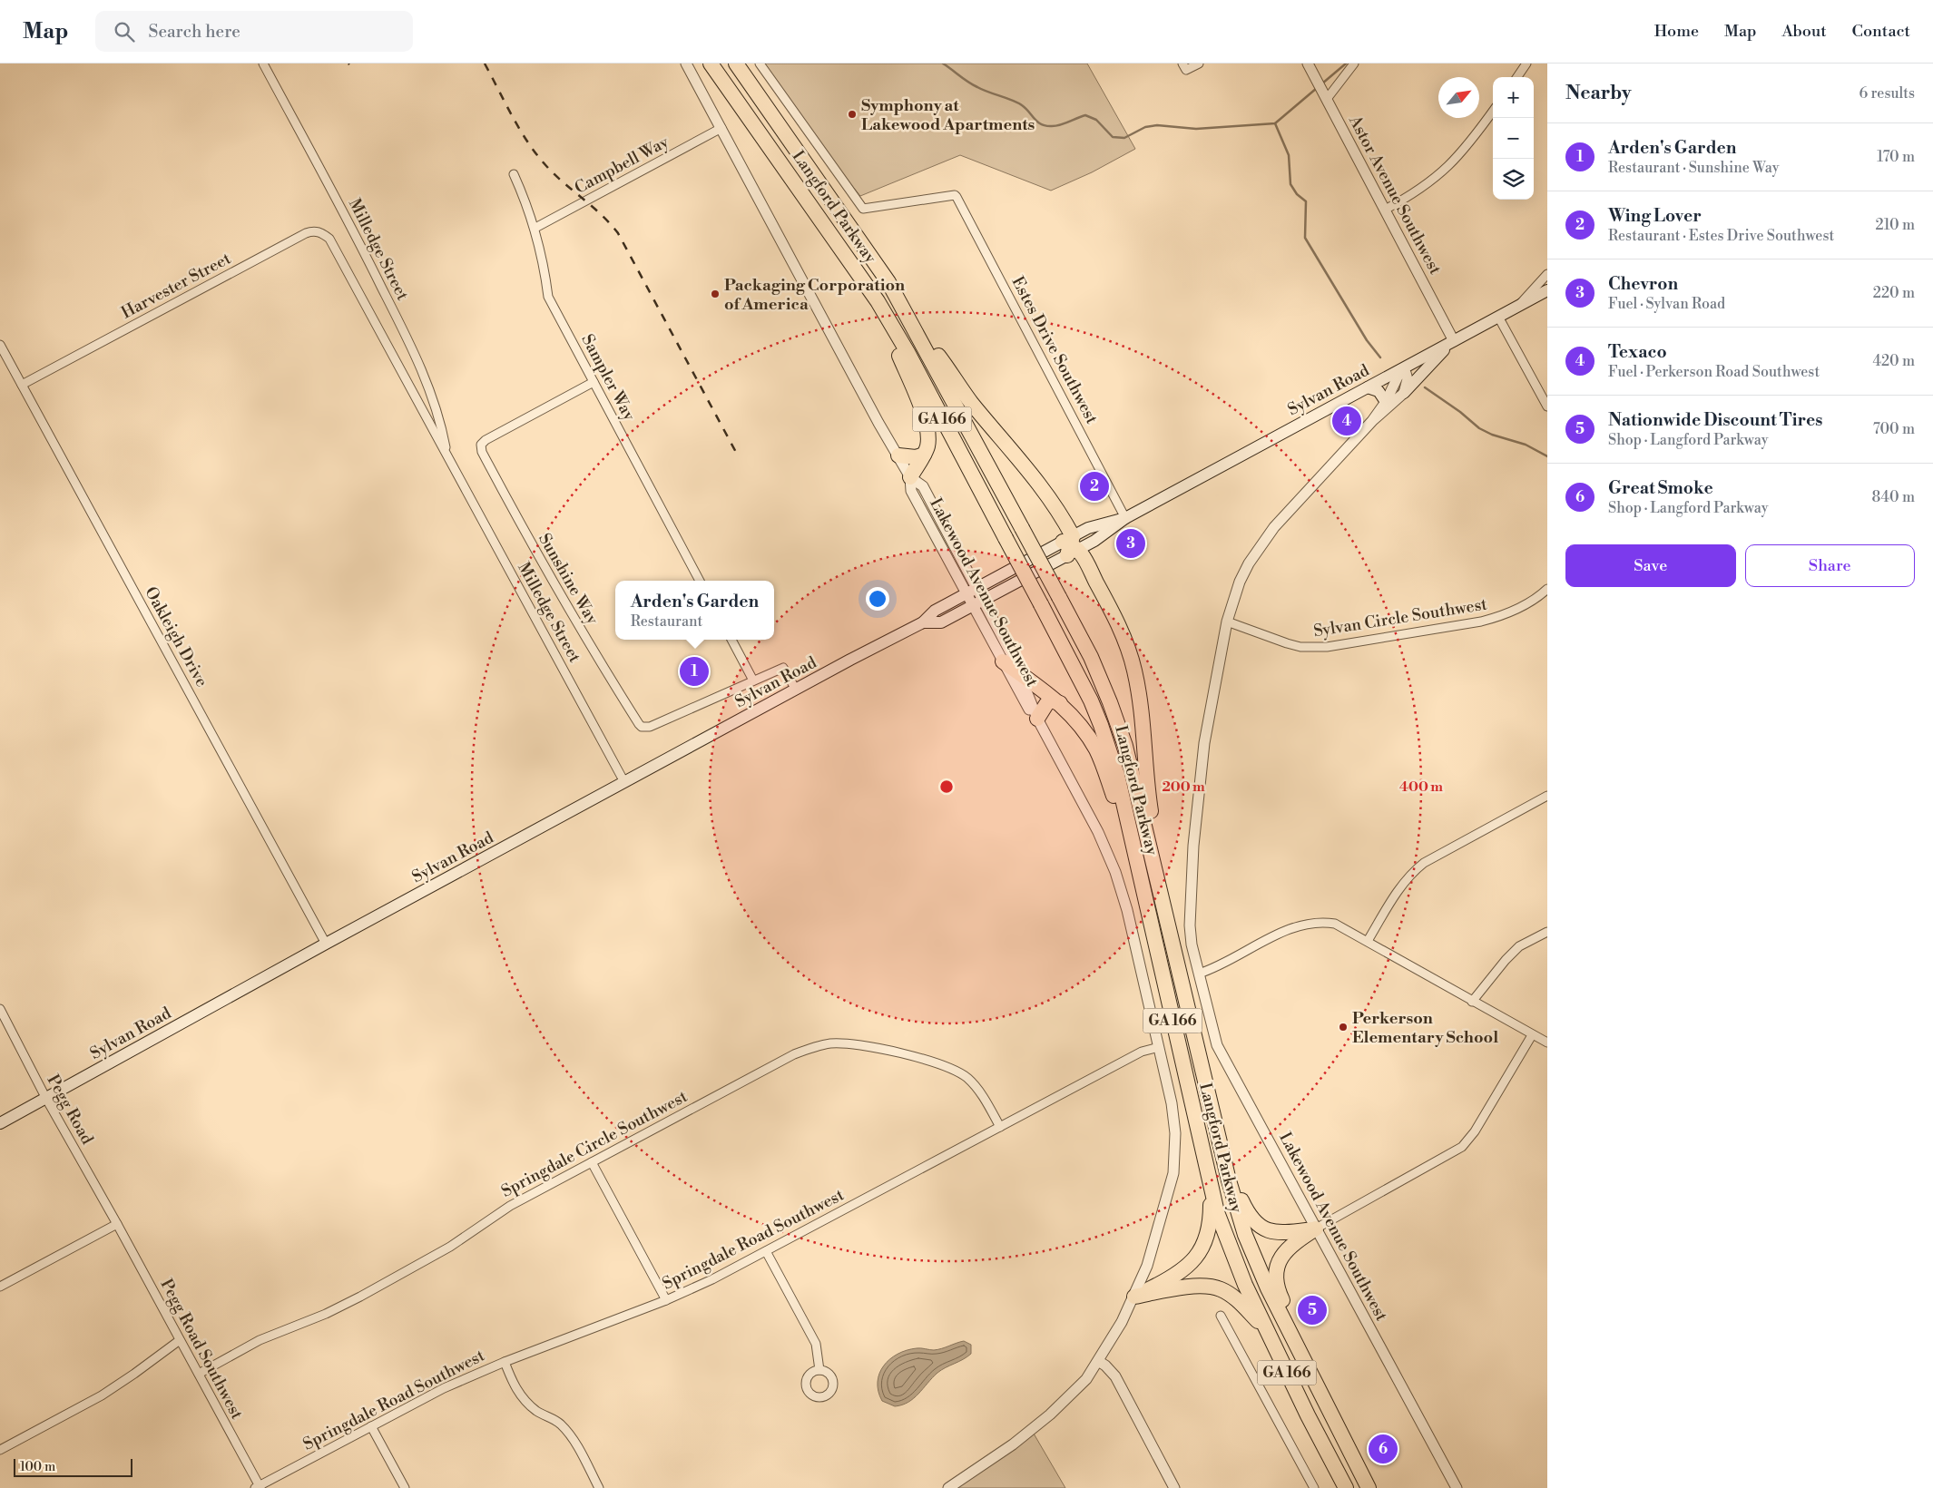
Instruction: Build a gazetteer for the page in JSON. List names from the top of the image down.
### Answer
{
  "streets": {
    "highway": ["Langford Parkway", "GA 166"],
    "main road": ["Sylvan Road"],
    "street": [
      "Campbell Way",
      "Astor Avenue Southwest",
      "Milledge Street",
      "Harvester Street",
      "Estes Drive Southwest",
      "Sampler Way",
      "Sunshine Way",
      "Lakewood Avenue Southwest",
      "Sylvan Circle Southwest",
      "Oakleigh Drive",
      "Pegg Road",
      "Springdale Circle Southwest",
      "Springdale Road Southwest",
      "Pegg Road Southwest"
    ]
  },
  "crossings": [
    ["Campbell Way", "Sampler Way"],
    ["Campbell Way", "Lakewood Avenue Southwest"],
    ["Astor Avenue Southwest", "Sylvan Road"],
    ["Milledge Street", "Harvester Street"],
    ["Milledge Street", "Sylvan Road"],
    ["Harvester Street", "Oakleigh Drive"],
    ["Estes Drive Southwest", "Sylvan Road"],
    ["Sampler Way", "Sunshine Way"],
    ["Sylvan Road", "Sunshine Way"],
    ["Sylvan Road", "Lakewood Avenue Southwest"],
    ["Sylvan Road", "Oakleigh Drive"],
    ["Sylvan Road", "Pegg Road"],
    ["Lakewood Avenue Southwest", "Sylvan Circle Southwest"],
    ["Lakewood Avenue Southwest", "Springdale Road Southwest"],
    ["Pegg Road", "Pegg Road Southwest"],
    ["Springdale Circle Southwest", "Springdale Road Southwest"],
    ["Springdale Circle Southwest", "Pegg Road Southwest"],
    ["Springdale Road Southwest", "Pegg Road Southwest"]
  ],
  "places": ["Symphony at Lakewood Apartments", "Packaging Corporation of America", "Perkerson Elementary School"],
  "scale_bar": "100 m",
  "north": "top right",
  "page": {
    "header": "Map",
    "search": "Search here",
    "nav": [
      "Home",
      "Map",
      "About",
      "Contact"
    ],
    "heading": ["Nearby", "6 results"],
    "map_buttons": ["+", "−"],
    "list": [
      {
        "mark": "1",
        "name": "Arden's Garden",
        "note": "Restaurant · Sunshine Way",
        "value": "170 m"
      },
      {
        "mark": "2",
        "name": "Wing Lover",
        "note": "Restaurant · Estes Drive Southwest",
        "value": "210 m"
      },
      {
        "mark": "3",
        "name": "Chevron",
        "note": "Fuel · Sylvan Road",
        "value": "220 m"
      },
      {
        "mark": "4",
        "name": "Texaco",
        "note": "Fuel · Perkerson Road Southwest",
        "value": "420 m"
      },
      {
        "mark": "5",
        "name": "Nationwide Discount Tires",
        "note": "Shop · Langford Parkway",
        "value": "700 m"
      },
      {
        "mark": "6",
        "name": "Great Smoke",
        "note": "Shop · Langford Parkway",
        "value": "840 m"
      }
    ],
    "pins": [
      "4",
      "2",
      "3",
      "1",
      "5",
      "6"
    ],
    "buttons": ["Save", "Share"],
    "popup": ["Arden's Garden", "Restaurant"],
    "scale": "100 m"
  },
  "rings": ["200 m", "400 m"]
}
